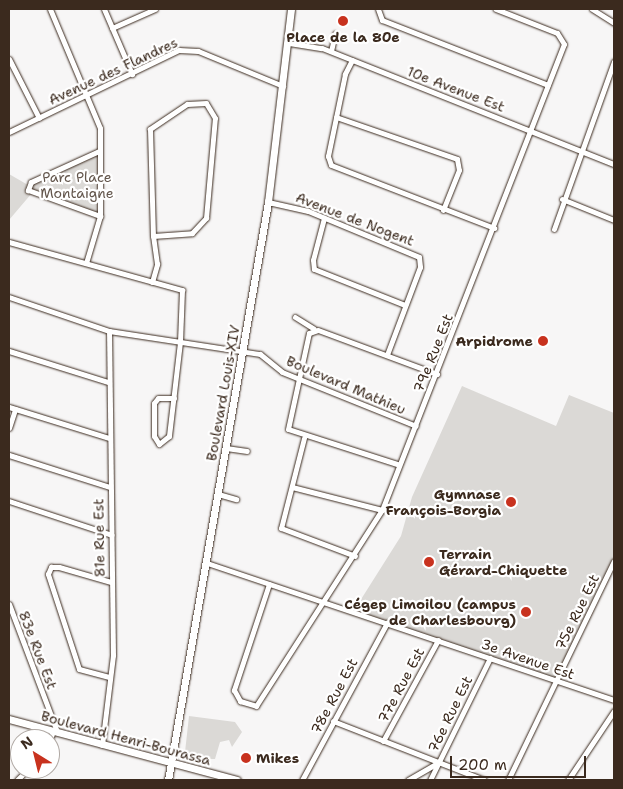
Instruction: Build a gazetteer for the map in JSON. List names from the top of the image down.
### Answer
{
  "streets": {
    "main road": ["Boulevard Louis-XIV", "Boulevard Henri-Bourassa"],
    "street": [
      "Avenue des Flandres",
      "10e Avenue Est",
      "Avenue de Nogent",
      "79e Rue Est",
      "Boulevard Mathieu",
      "81e Rue Est",
      "75e Rue Est",
      "83e Rue Est",
      "3e Avenue Est",
      "77e Rue Est",
      "78e Rue Est",
      "76e Rue Est"
    ]
  },
  "crossings": [
    ["Avenue des Flandres", "Boulevard Louis-XIV"],
    ["10e Avenue Est", "79e Rue Est"],
    ["10e Avenue Est", "Boulevard Louis-XIV"],
    ["Avenue de Nogent", "Boulevard Louis-XIV"],
    ["79e Rue Est", "Boulevard Mathieu"],
    ["79e Rue Est", "3e Avenue Est"],
    ["Boulevard Mathieu", "Boulevard Louis-XIV"],
    ["Boulevard Mathieu", "81e Rue Est"],
    ["Boulevard Louis-XIV", "3e Avenue Est"],
    ["Boulevard Louis-XIV", "Boulevard Henri-Bourassa"],
    ["81e Rue Est", "Boulevard Henri-Bourassa"],
    ["75e Rue Est", "3e Avenue Est"],
    ["3e Avenue Est", "77e Rue Est"],
    ["3e Avenue Est", "78e Rue Est"],
    ["3e Avenue Est", "76e Rue Est"]
  ],
  "parks": ["Parc Place Montaigne"],
  "places": [
    "Place de la 80e",
    "Arpidrome",
    "Gymnase François-Borgia",
    "Terrain Gérard-Chiquette",
    "Cégep Limoilou (campus de Charlesbourg)",
    "Mikes"
  ],
  "scale_bar": "200 m",
  "north": "top left"
}
